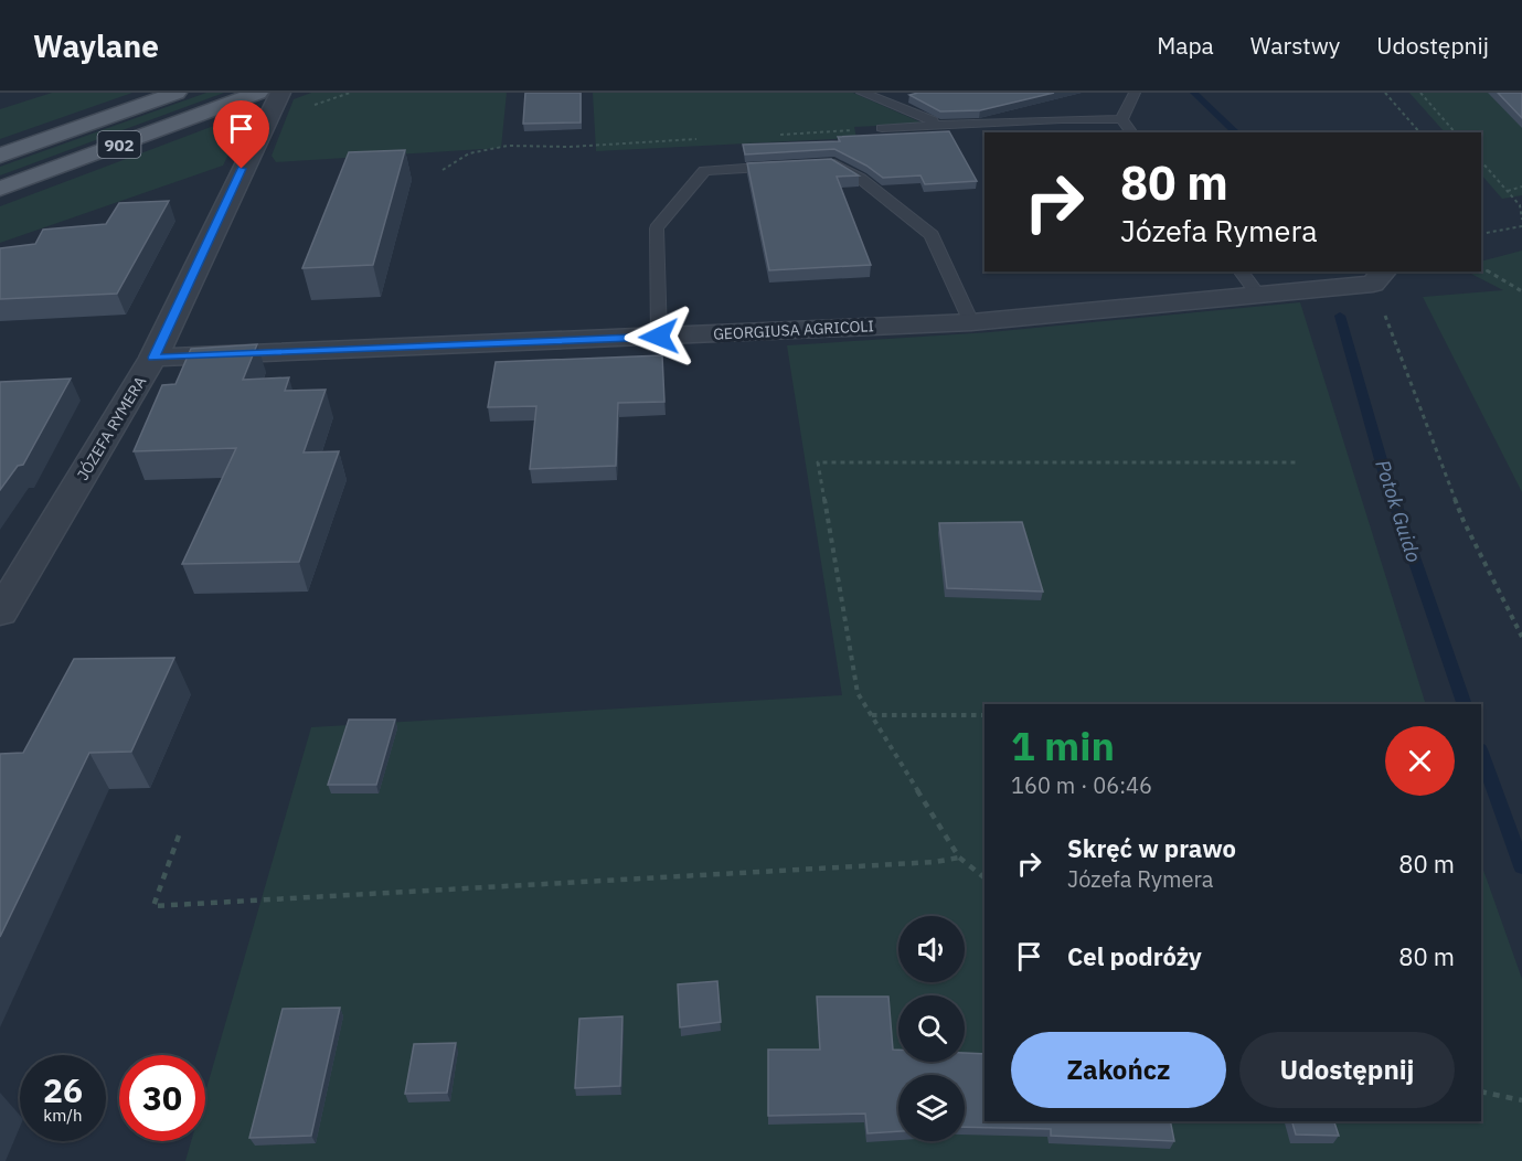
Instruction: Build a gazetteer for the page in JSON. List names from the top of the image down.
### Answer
{
  "streets": {
    "main road": ["902"],
    "street": ["GEORGIUSA AGRICOLI", "JÓZEFA RYMERA"]
  },
  "crossings": [
    ["GEORGIUSA AGRICOLI", "JÓZEFA RYMERA"]
  ],
  "water": ["Potok Guido"],
  "page": {
    "header": "Waylane",
    "nav": ["Mapa", "Warstwy", "Udostępnij"],
    "turn": ["80 m", "Józefa Rymera"],
    "heading": ["1 min", "160 m · 06:46"],
    "list": [
      {
        "name": "Skręć w prawo",
        "note": "Józefa Rymera",
        "value": "80 m"
      },
      {
        "name": "Cel podróży",
        "value": "80 m"
      }
    ],
    "buttons": ["Zakończ", "Udostępnij"],
    "speed": "26 km/h",
    "limit": "30"
  }
}
